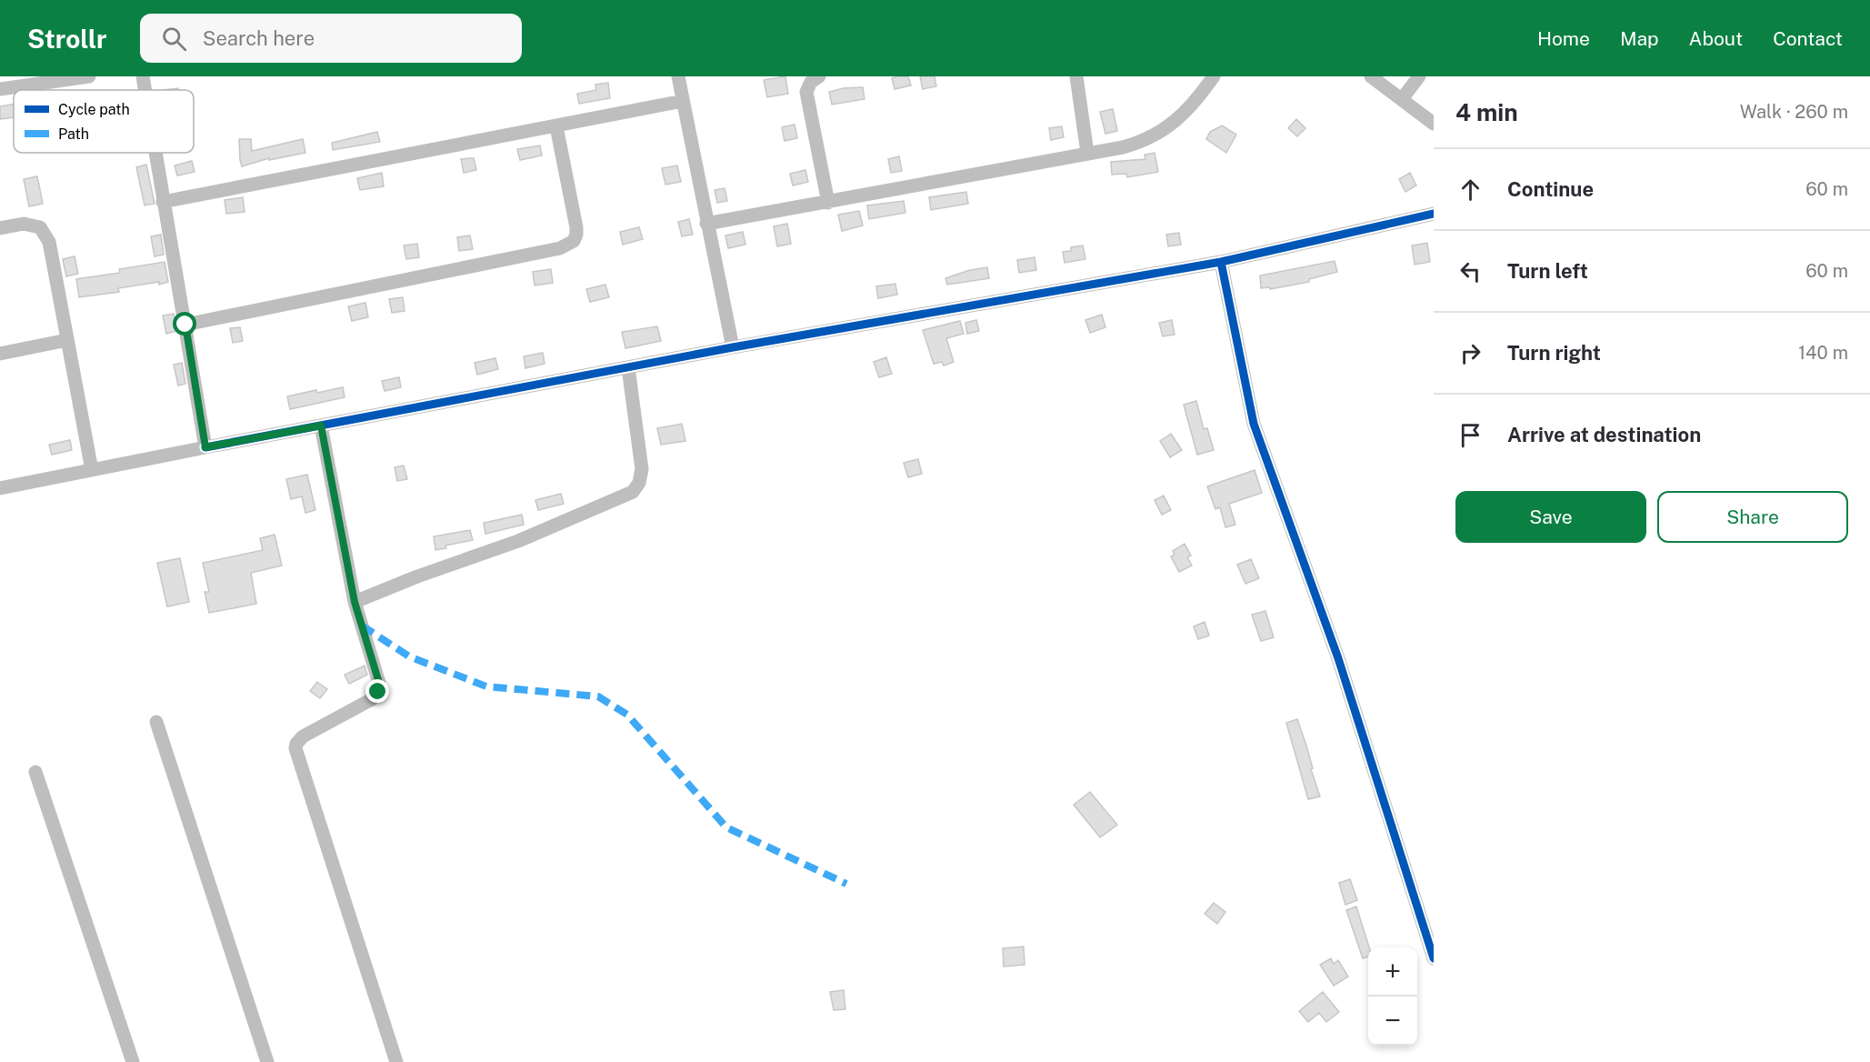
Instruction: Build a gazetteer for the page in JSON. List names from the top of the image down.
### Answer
{
  "legend": ["Cycle path", "Path"],
  "page": {
    "header": "Strollr",
    "search": "Search here",
    "nav": [
      "Home",
      "Map",
      "About",
      "Contact"
    ],
    "heading": ["4 min", "Walk · 260 m"],
    "list": [
      ["Continue", "60 m"],
      ["Turn left", "60 m"],
      ["Turn right", "140 m"],
      "Arrive at destination"
    ],
    "buttons": ["Save", "Share"],
    "map_buttons": ["+", "−"]
  }
}
